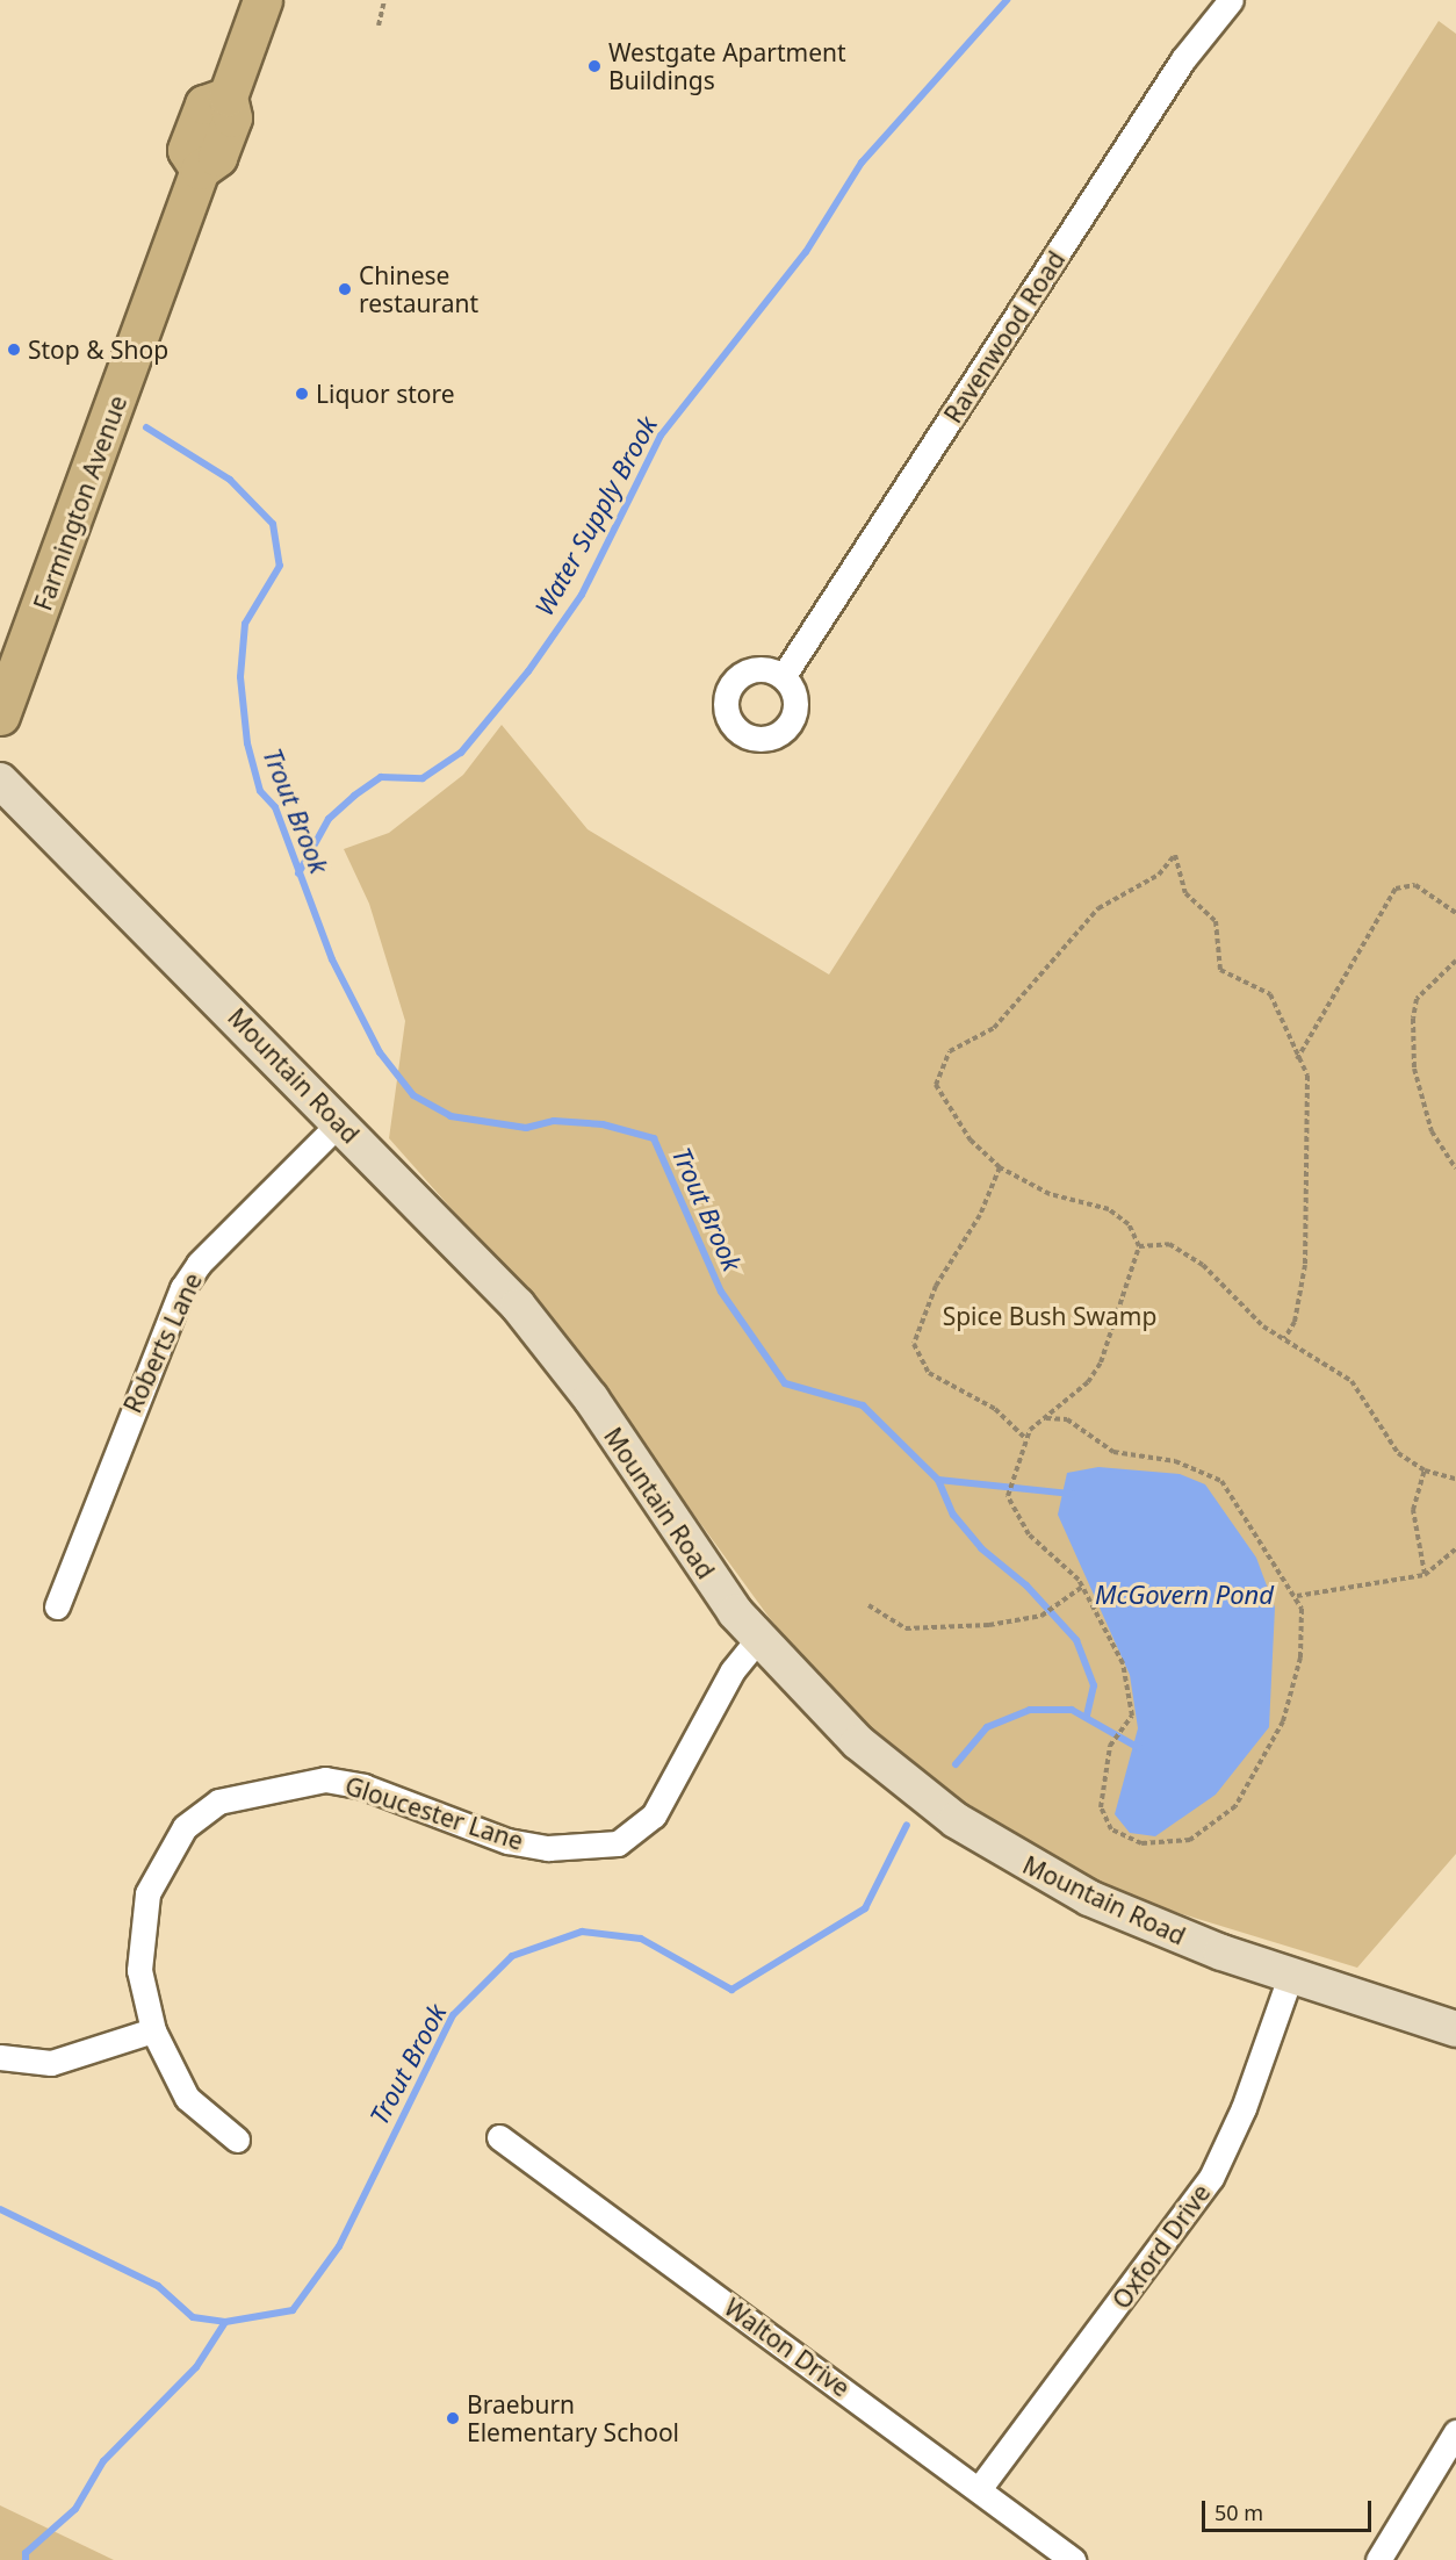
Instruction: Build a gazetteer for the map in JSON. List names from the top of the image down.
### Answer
{
  "streets": {
    "main road": ["Farmington Avenue", "Mountain Road"],
    "street": [
      "Ravenwood Road",
      "Roberts Lane",
      "Gloucester Lane",
      "Oxford Drive",
      "Walton Drive"
    ]
  },
  "crossings": [
    ["Mountain Road", "Roberts Lane"],
    ["Mountain Road", "Gloucester Lane"],
    ["Mountain Road", "Oxford Drive"],
    ["Oxford Drive", "Walton Drive"]
  ],
  "water": ["Water Supply Brook", "Trout Brook", "McGovern Pond"],
  "parks": ["Spice Bush Swamp"],
  "places": [
    "Westgate Apartment Buildings",
    "Chinese restaurant",
    "Stop & Shop",
    "Liquor store",
    "Braeburn Elementary School"
  ],
  "scale_bar": "50 m"
}
